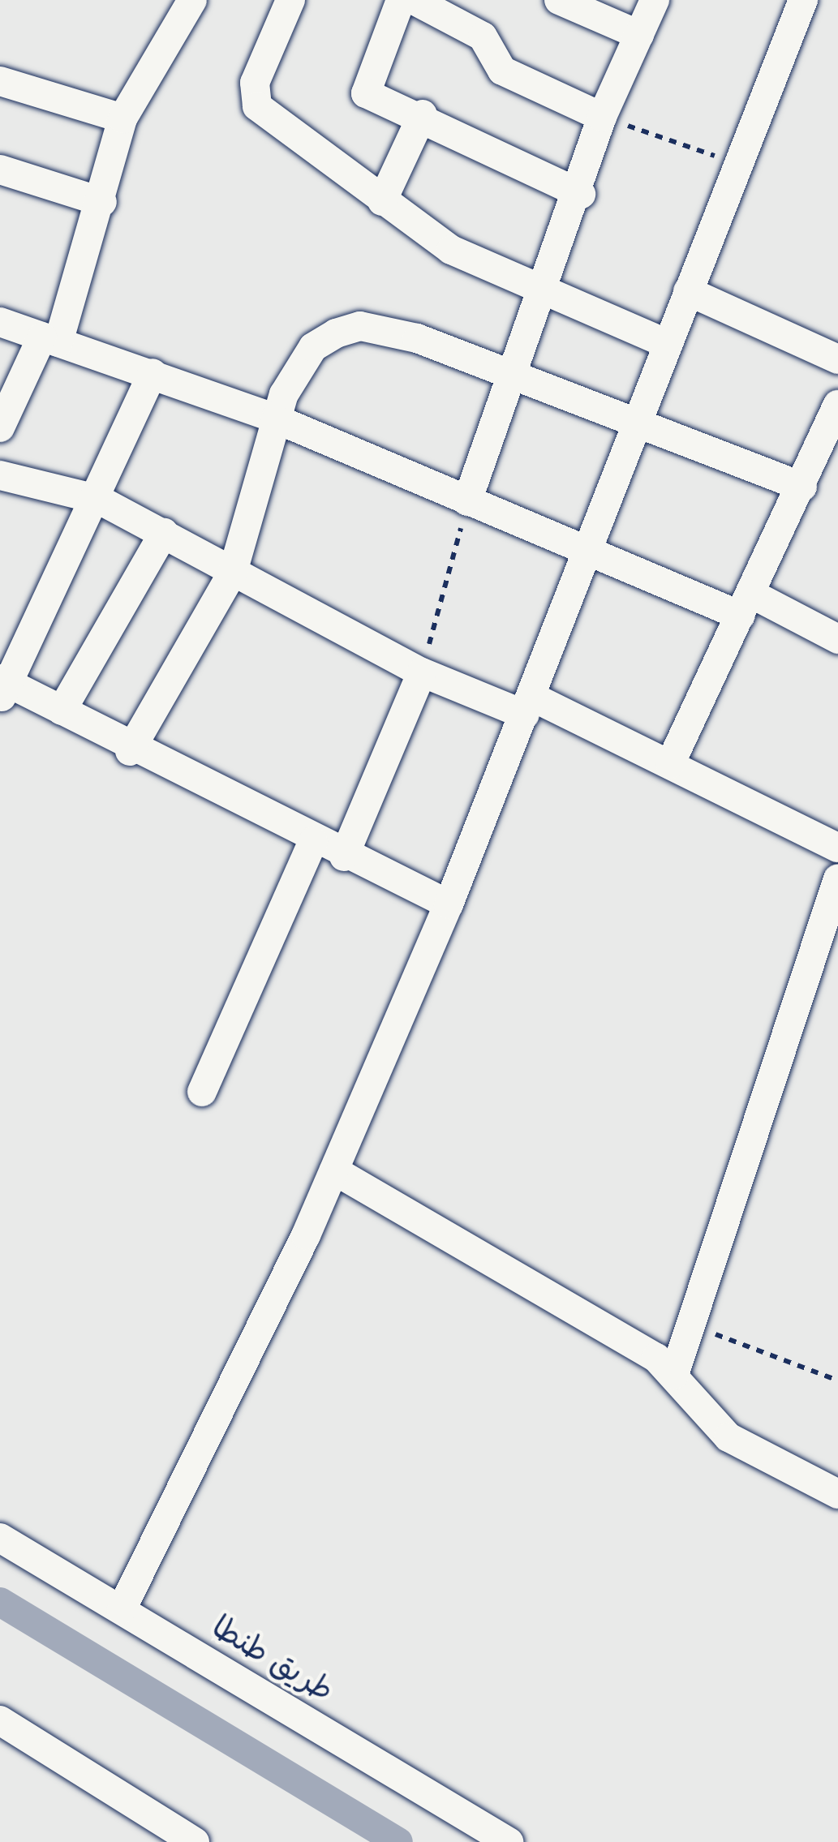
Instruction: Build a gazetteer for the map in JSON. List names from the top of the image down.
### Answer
{
  "streets": {
    "street": ["طريق طنطا"]
  }
}
